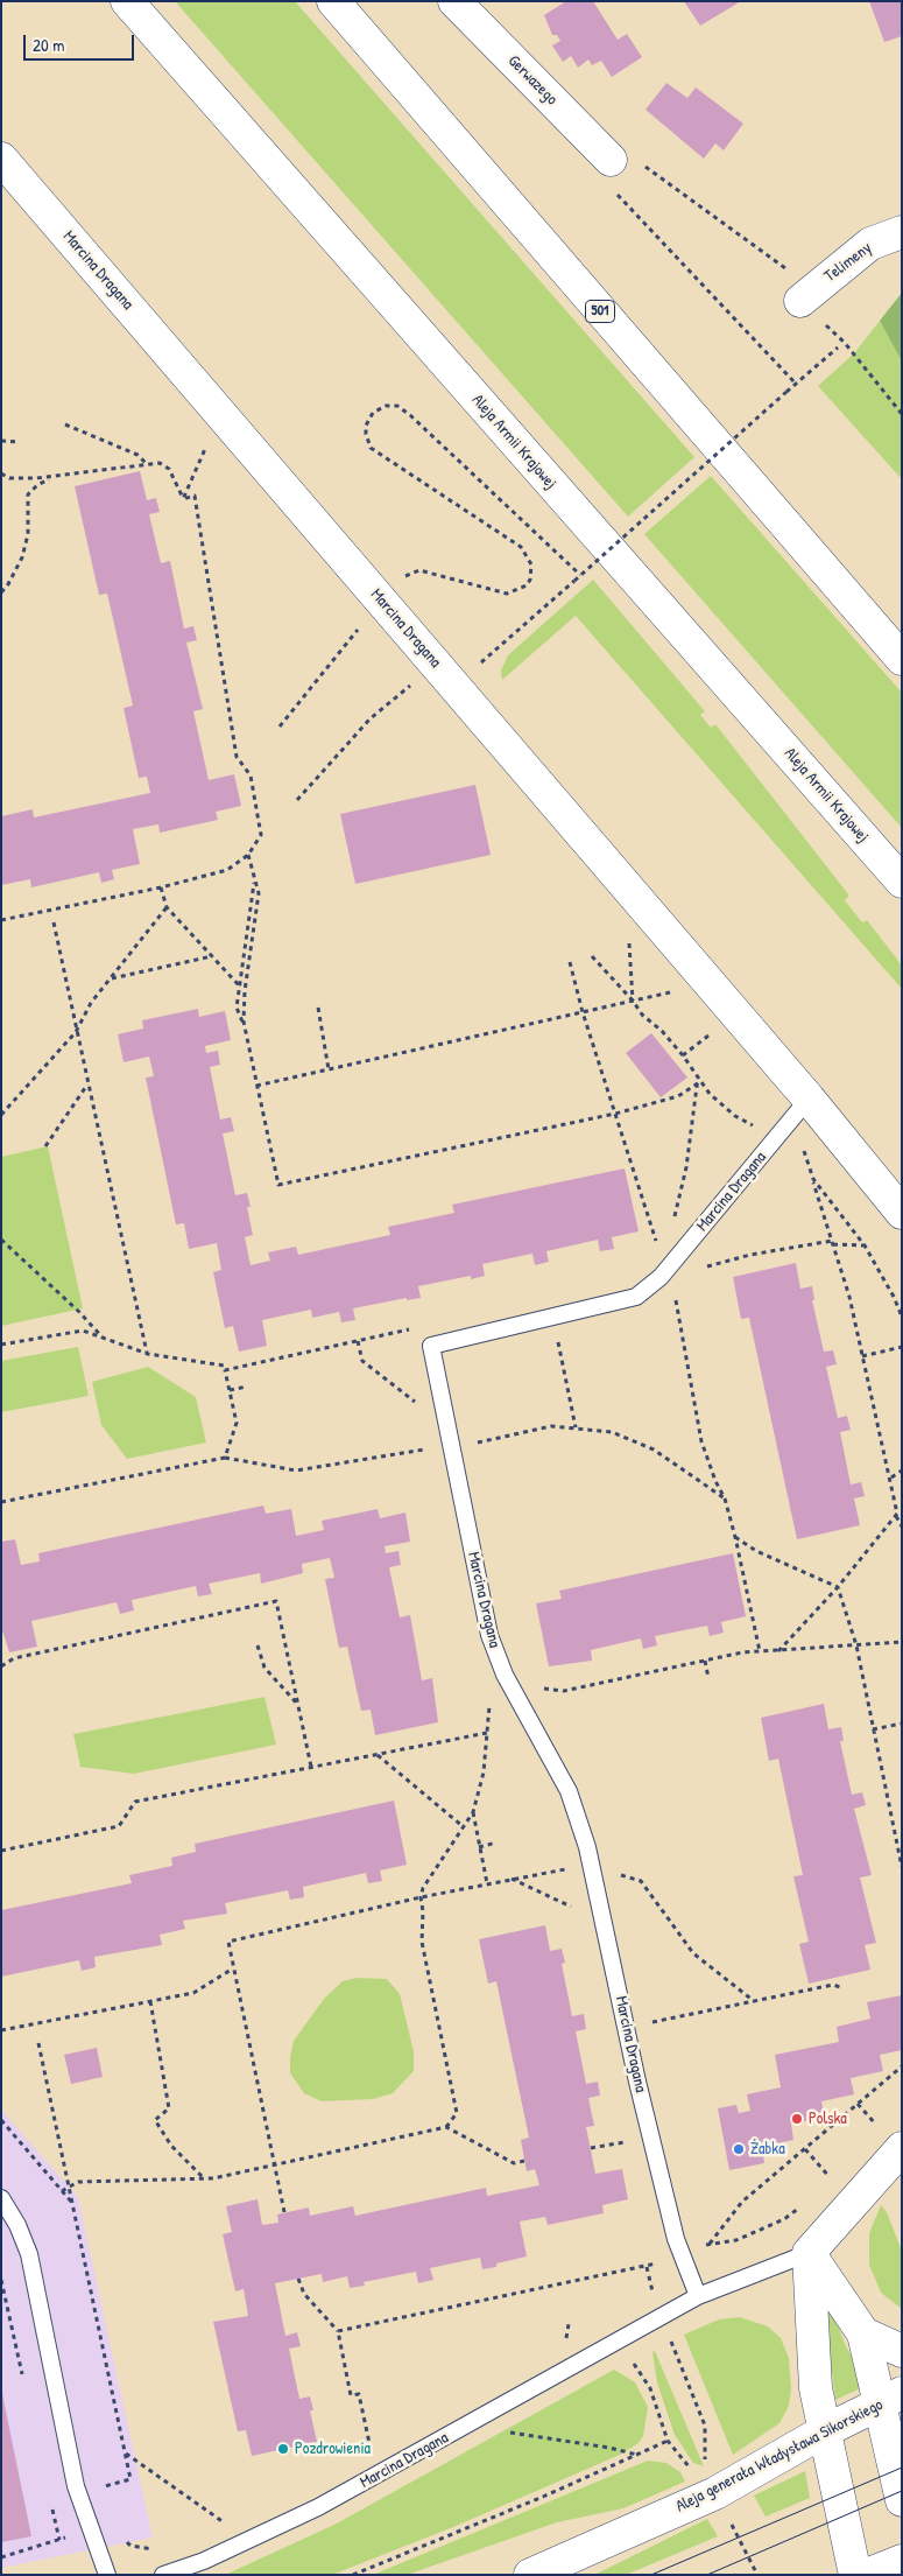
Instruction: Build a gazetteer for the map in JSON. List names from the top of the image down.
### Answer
{
  "streets": {
    "street": [
      "Gerwazego",
      "Telimeny",
      "Marcina Dragana",
      "501",
      "Aleja Armii Krajowej",
      "Aleja generała Władysława Sikorskiego"
    ]
  },
  "places": ["Polska", "Żabka", "Pozdrowienia"],
  "scale_bar": "20 m"
}
